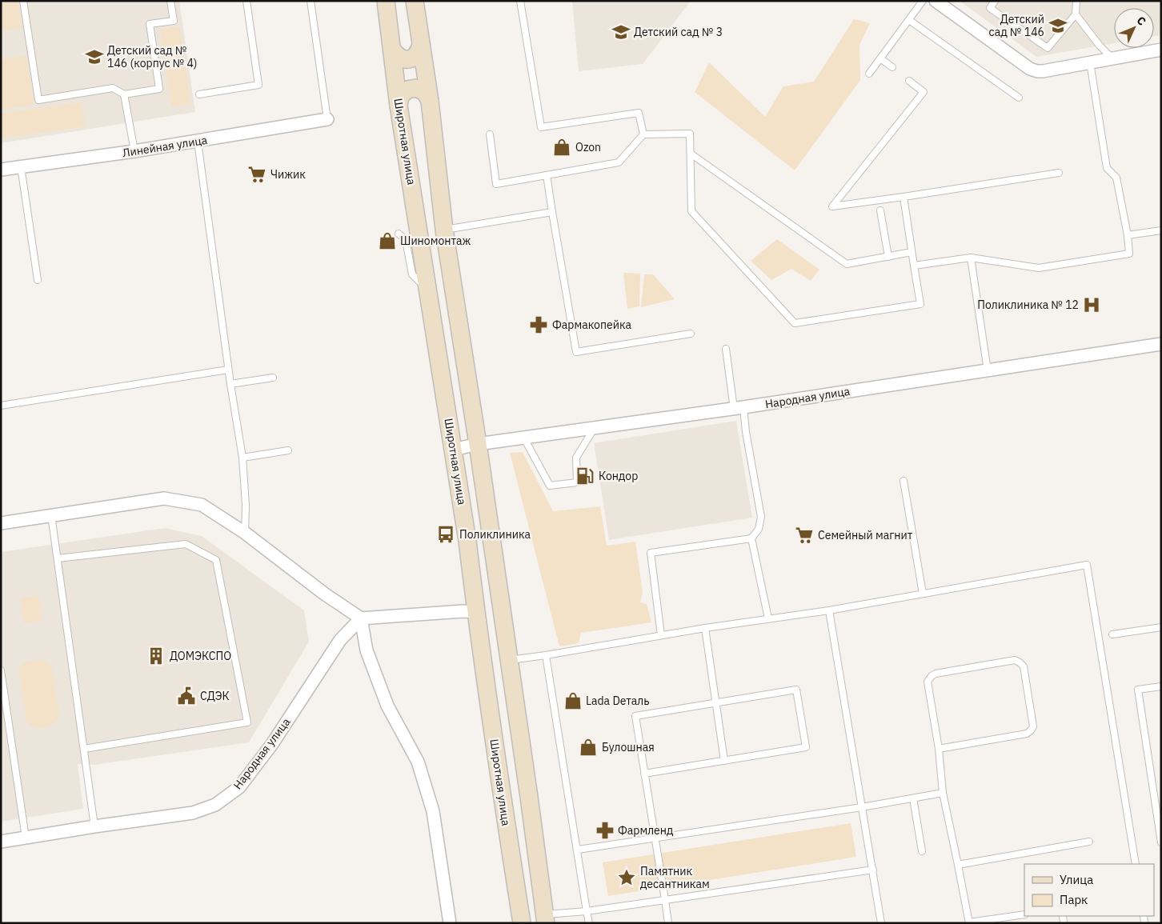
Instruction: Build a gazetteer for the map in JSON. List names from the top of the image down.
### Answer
{
  "streets": {
    "main road": ["Широтная улица"],
    "street": ["Линейная улица", "Народная улица"]
  },
  "crossings": [
    ["Широтная улица", "Народная улица"]
  ],
  "places": {
    "school or university": ["Детский сад № 146", "Детский сад № 3", "Детский сад № 146 (корпус № 4)"],
    "shop": [
      "Ozon",
      "Шиномонтаж",
      "Lada Dеталь",
      "Булошная"
    ],
    "supermarket": ["Чижик", "Семейный магнит"],
    "hospital": ["Поликлиника № 12"],
    "pharmacy": ["Фармакопейка", "Фармленд"],
    "fuel station": ["Кондор"],
    "bus stop": ["Поликлиника"],
    "building": ["ДОМЭКСПО"],
    "public building": ["СДЭК"],
    "place": ["Памятник десантникам"]
  },
  "legend": ["Улица", "Парк"],
  "north": "top right"
}
